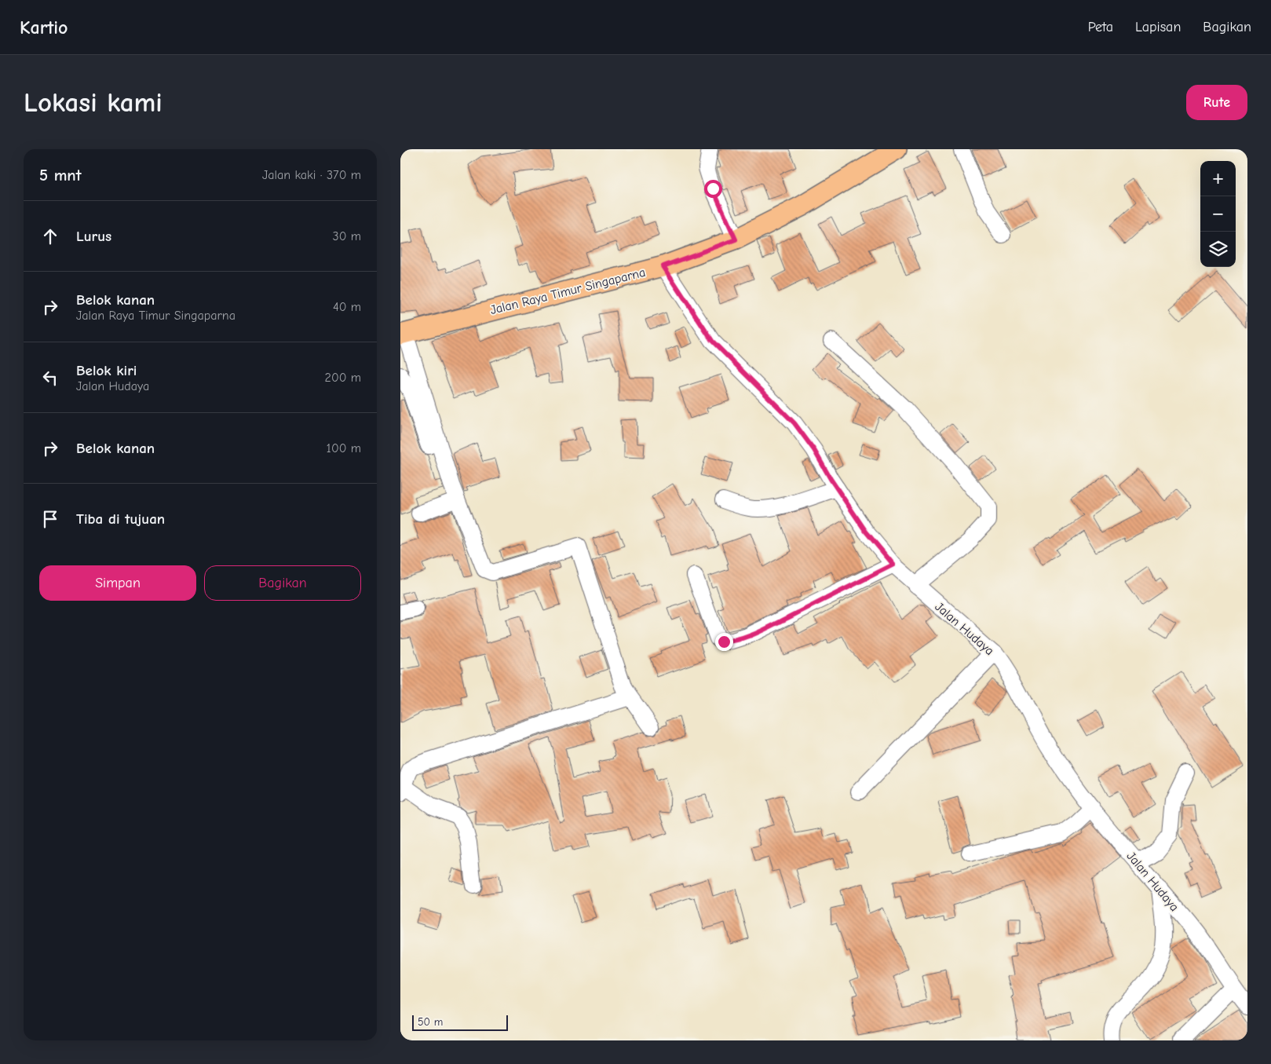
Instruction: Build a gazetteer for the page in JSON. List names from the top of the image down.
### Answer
{
  "streets": {
    "main road": ["Jalan Raya Timur Singaparna"],
    "street": ["Jalan Hudaya"]
  },
  "crossings": [
    ["Jalan Raya Timur Singaparna", "Jalan Hudaya"]
  ],
  "scale_bar": "50 m",
  "page": {
    "header": "Kartio",
    "nav": ["Peta", "Lapisan", "Bagikan"],
    "buttons": [
      "Rute",
      ["Simpan", "Bagikan"]
    ],
    "title": "Lokasi kami",
    "heading": ["5 mnt", "Jalan kaki · 370 m"],
    "map_buttons": ["+", "−"],
    "list": [
      ["Lurus", "30 m"],
      ["Belok kanan", "Jalan Raya Timur Singaparna", "40 m"],
      ["Belok kiri", "Jalan Hudaya", "200 m"],
      ["Belok kanan", "100 m"],
      "Tiba di tujuan"
    ],
    "scale": "50 m"
  }
}
